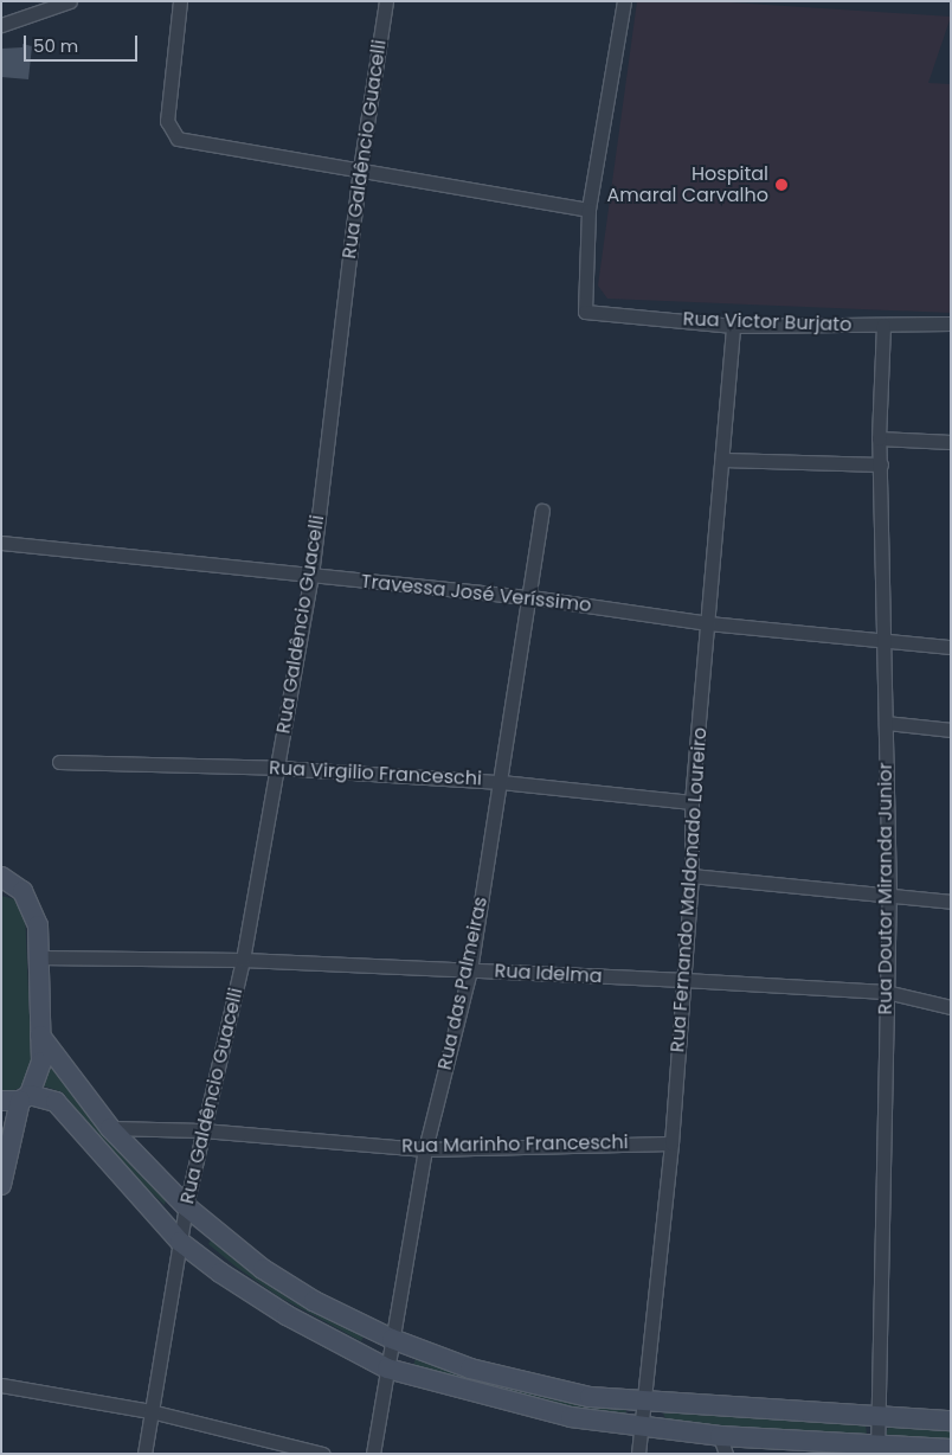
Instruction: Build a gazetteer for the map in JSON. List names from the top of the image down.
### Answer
{
  "streets": {
    "street": [
      "Rua Galdêncio Guacelli",
      "Rua Victor Burjato",
      "Travessa José Veríssimo",
      "Rua Virgilio Franceschi",
      "Rua Doutor Miranda Junior",
      "Rua Fernando Maldonado Loureiro",
      "Rua Idelma",
      "Rua das Palmeiras",
      "Rua Marinho Franceschi"
    ]
  },
  "crossings": [
    ["Rua Galdêncio Guacelli", "Travessa José Veríssimo"],
    ["Rua Galdêncio Guacelli", "Rua Virgilio Franceschi"],
    ["Rua Galdêncio Guacelli", "Rua Idelma"],
    ["Rua Galdêncio Guacelli", "Rua Marinho Franceschi"],
    ["Rua Victor Burjato", "Rua Doutor Miranda Junior"],
    ["Rua Victor Burjato", "Rua Fernando Maldonado Loureiro"],
    ["Travessa José Veríssimo", "Rua Doutor Miranda Junior"],
    ["Travessa José Veríssimo", "Rua Fernando Maldonado Loureiro"],
    ["Travessa José Veríssimo", "Rua das Palmeiras"],
    ["Rua Virgilio Franceschi", "Rua Fernando Maldonado Loureiro"],
    ["Rua Virgilio Franceschi", "Rua das Palmeiras"],
    ["Rua Doutor Miranda Junior", "Rua Idelma"],
    ["Rua Fernando Maldonado Loureiro", "Rua Idelma"],
    ["Rua Fernando Maldonado Loureiro", "Rua Marinho Franceschi"],
    ["Rua Idelma", "Rua das Palmeiras"],
    ["Rua das Palmeiras", "Rua Marinho Franceschi"]
  ],
  "places": ["Hospital Amaral Carvalho"],
  "scale_bar": "50 m"
}
